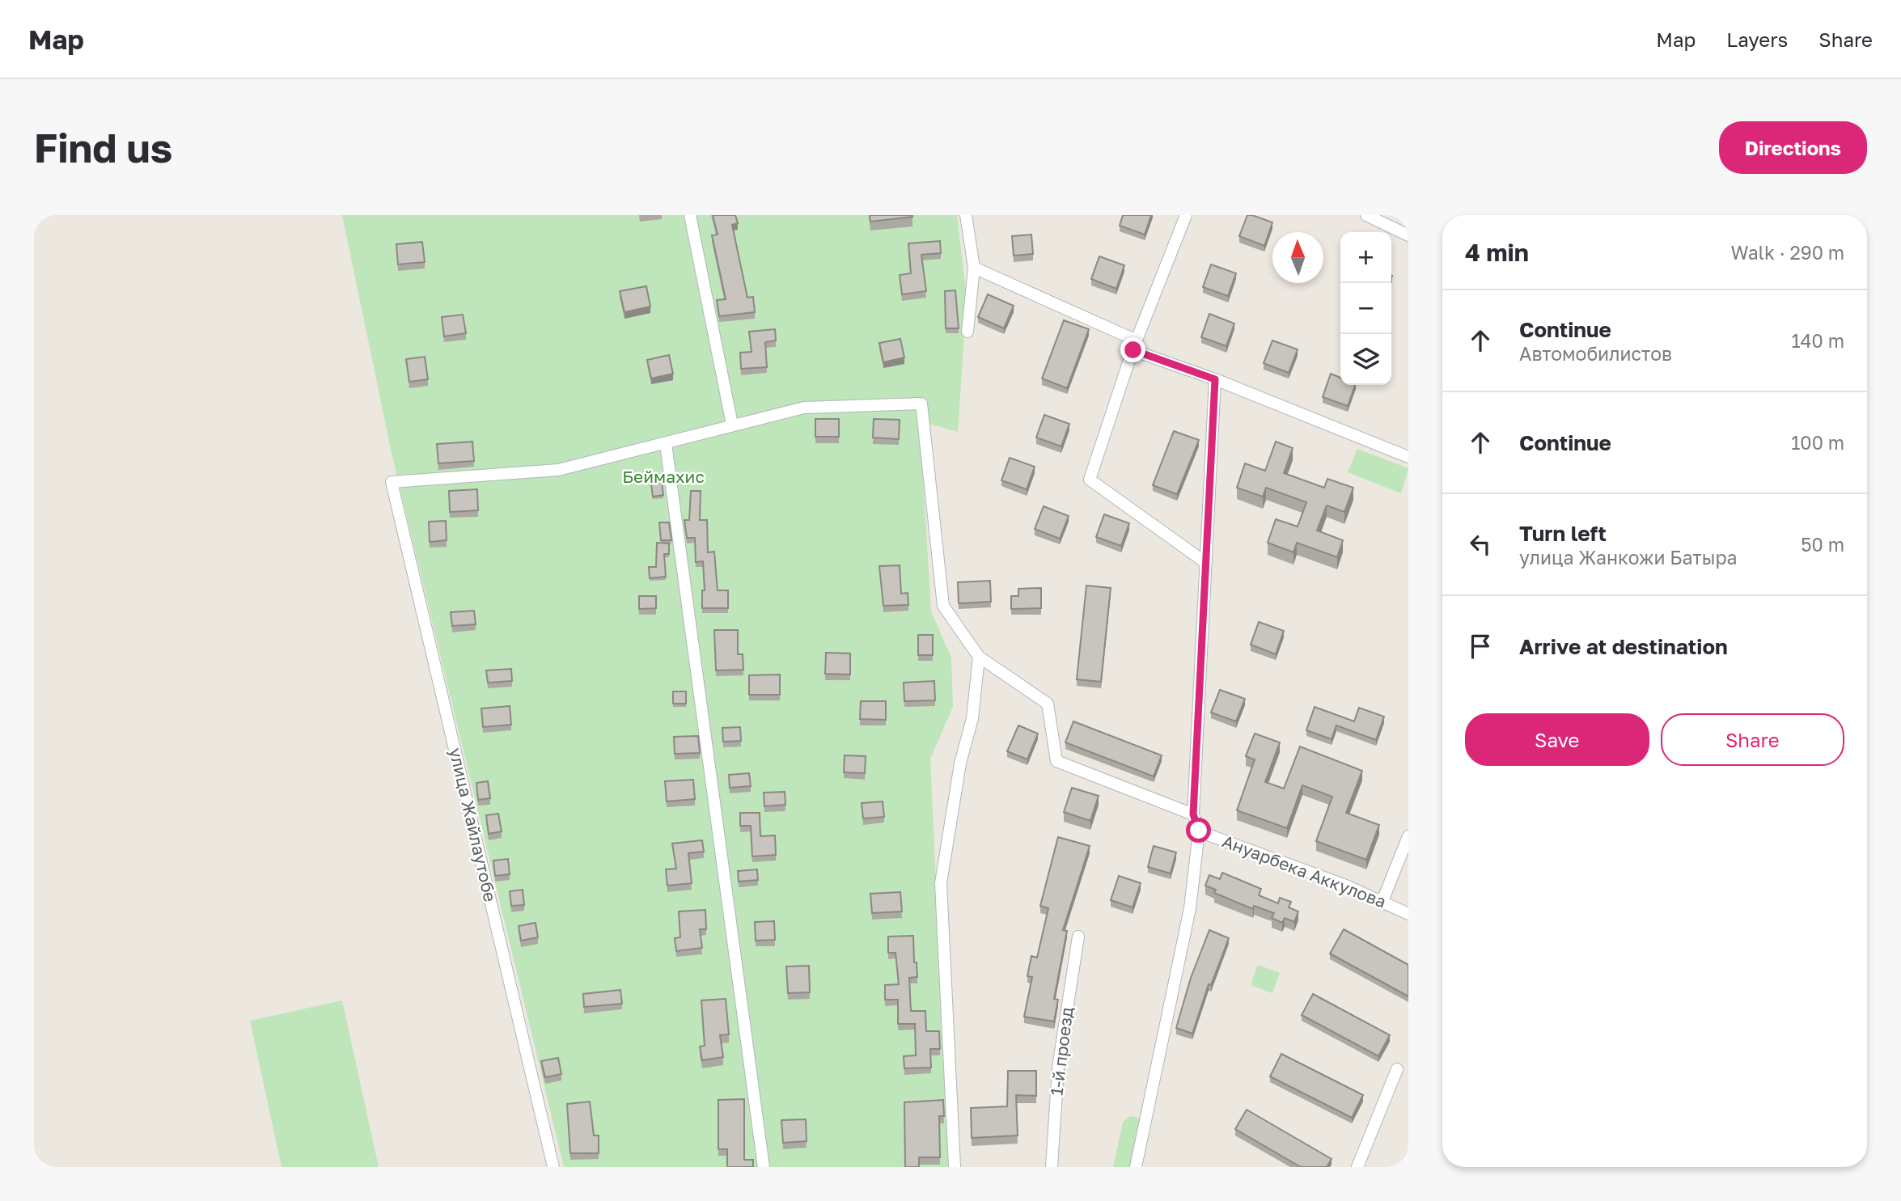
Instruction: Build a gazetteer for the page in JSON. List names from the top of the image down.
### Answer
{
  "streets": {
    "street": ["улица Жайлаутобе", "Ануарбека Аккулова", "1-й проезд"]
  },
  "parks": ["Беймахис"],
  "north": "top",
  "page": {
    "header": "Map",
    "nav": ["Map", "Layers", "Share"],
    "buttons": [
      "Directions",
      ["Save", "Share"]
    ],
    "title": "Find us",
    "heading": ["4 min", "Walk · 290 m"],
    "map_buttons": ["+", "−"],
    "list": [
      ["Continue", "Автомобилистов", "140 m"],
      ["Continue", "100 m"],
      ["Turn left", "улица Жанкожи Батыра", "50 m"],
      "Arrive at destination"
    ]
  }
}
